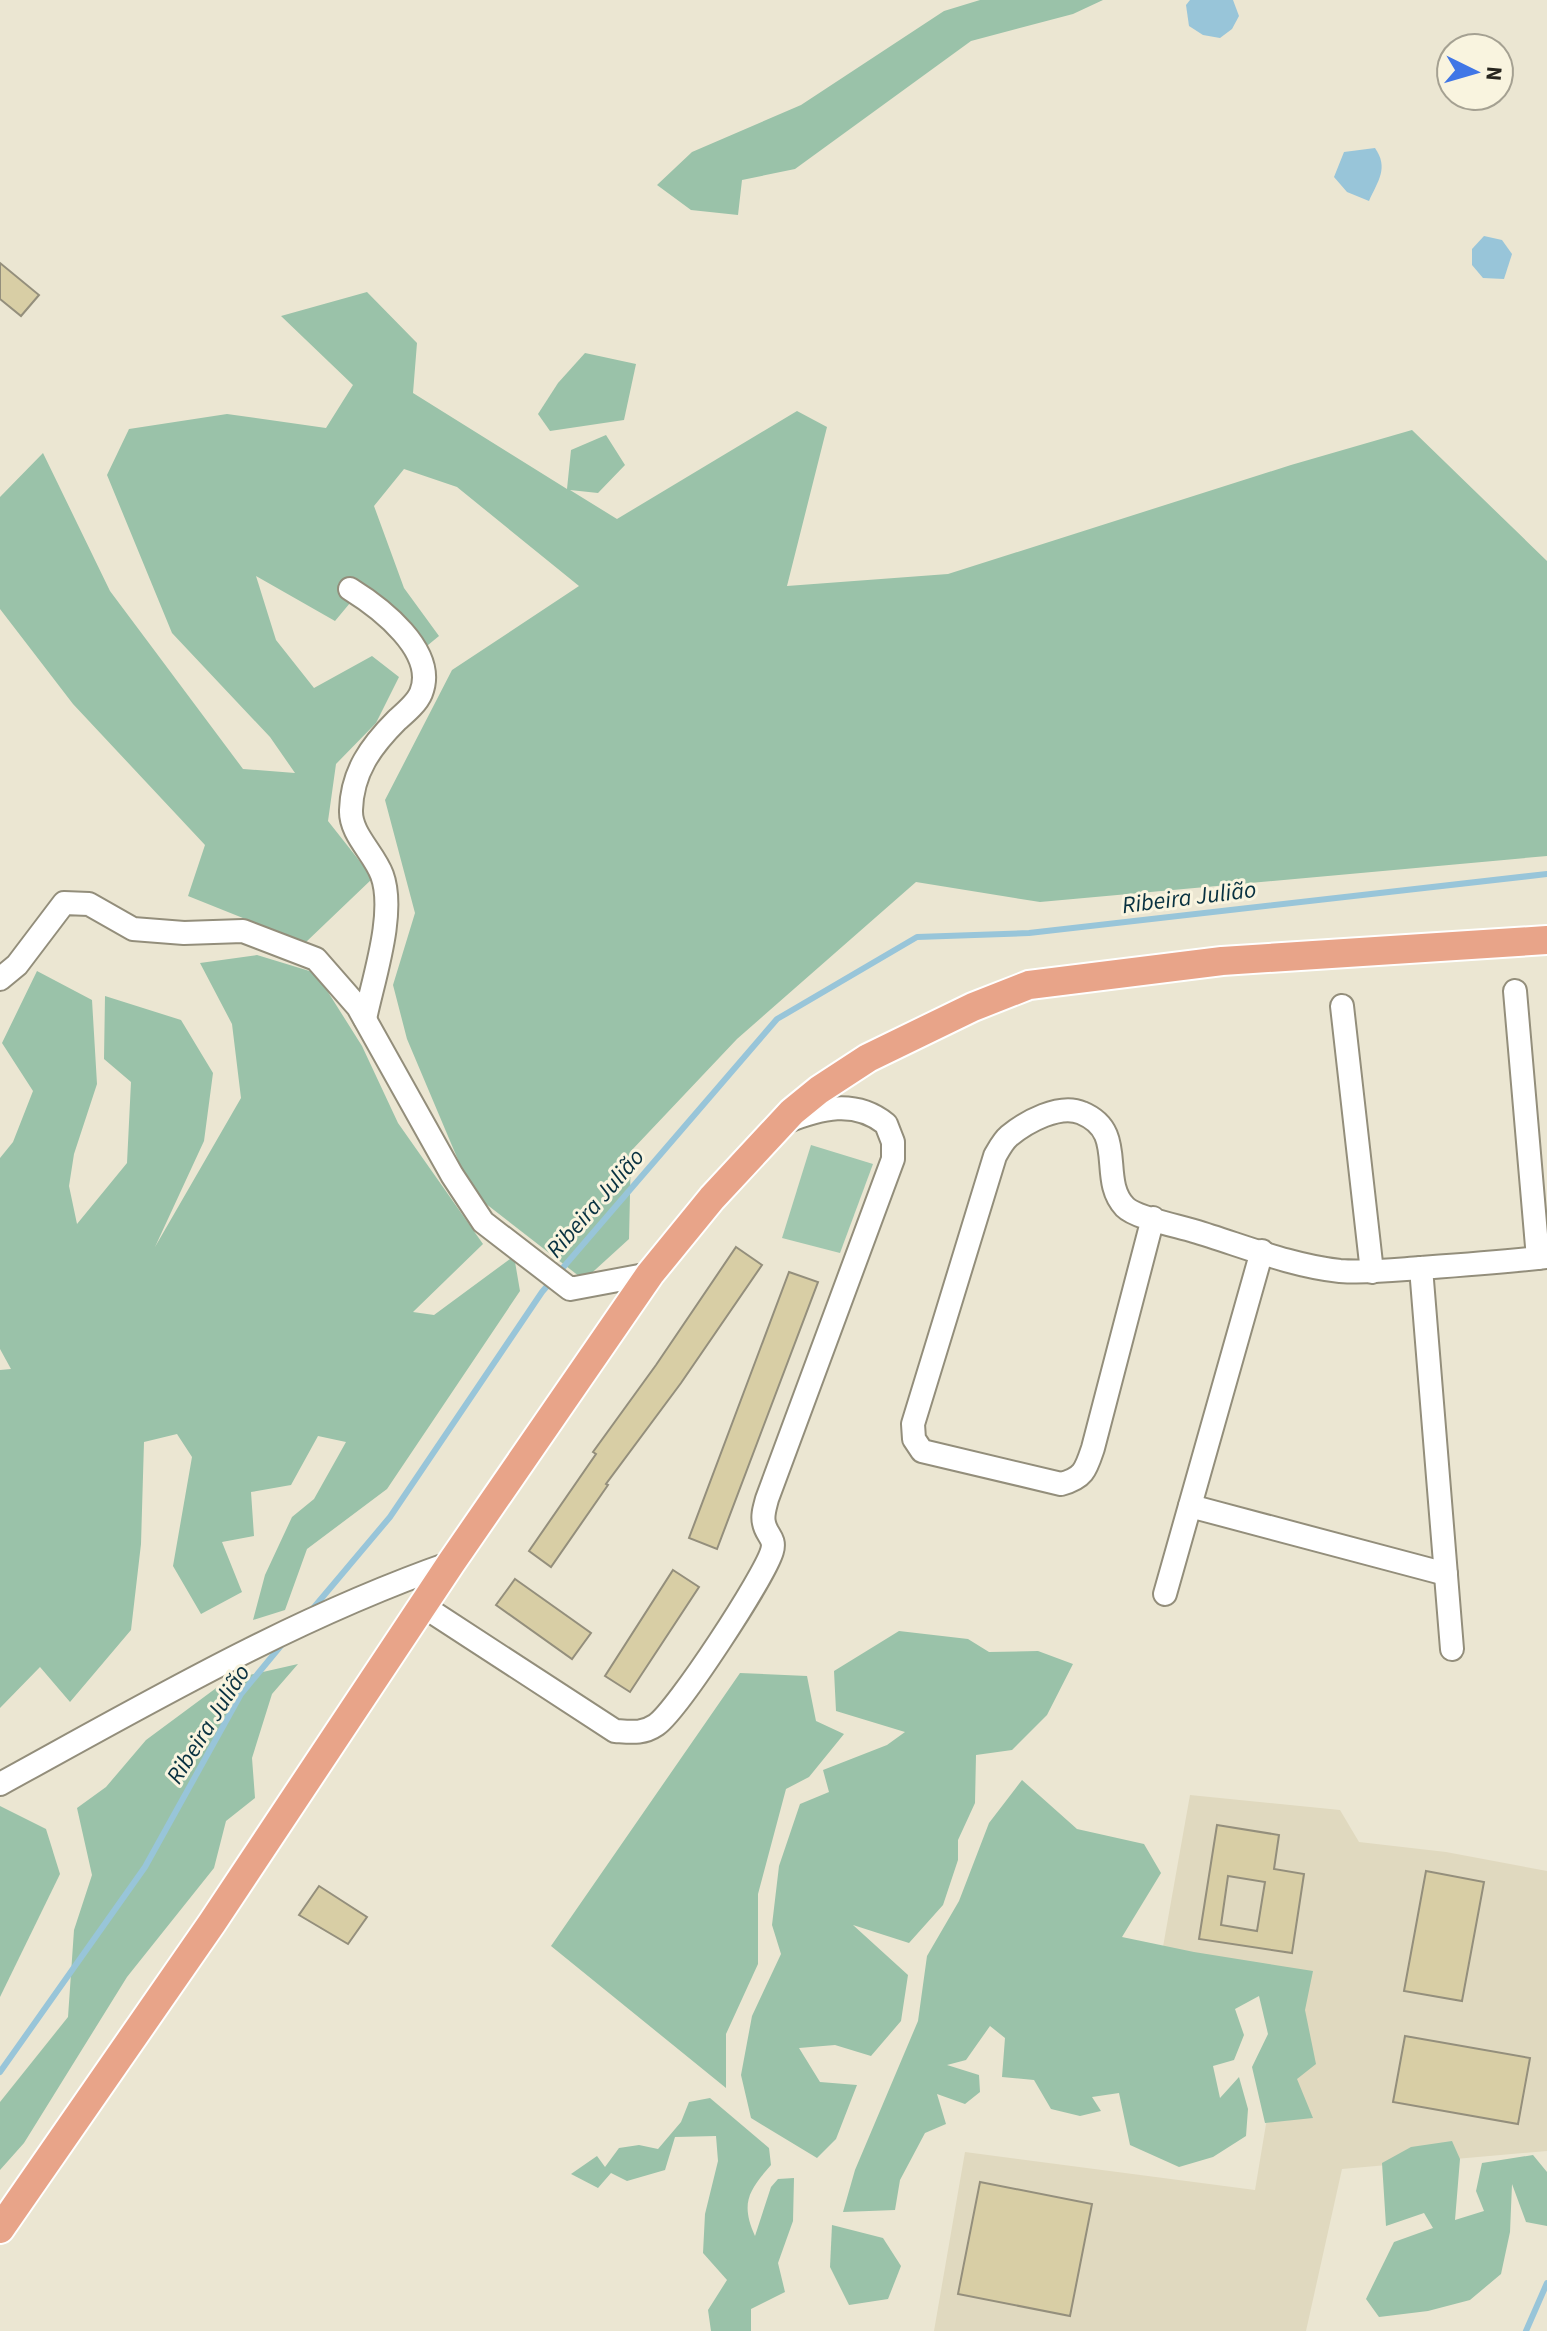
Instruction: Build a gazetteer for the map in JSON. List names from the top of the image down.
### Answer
{
  "water": ["Ribeira Julião"],
  "north": "right"
}
